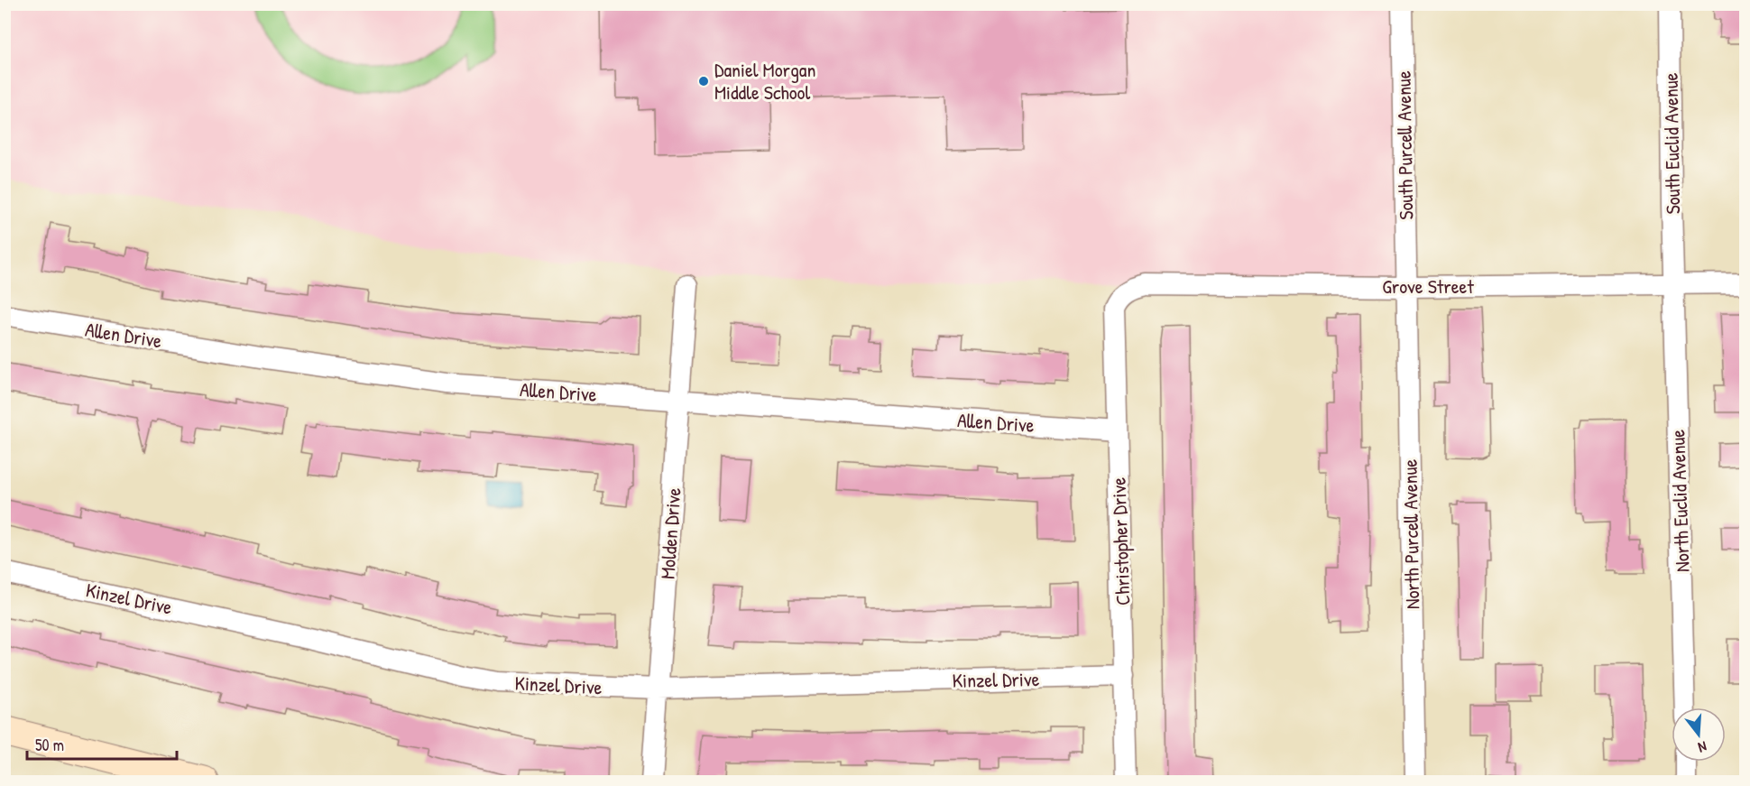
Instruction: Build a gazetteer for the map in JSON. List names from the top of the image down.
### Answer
{
  "streets": {
    "street": [
      "South Euclid Avenue",
      "South Purcell Avenue",
      "Grove Street",
      "Allen Drive",
      "North Euclid Avenue",
      "Molden Drive",
      "North Purcell Avenue",
      "Christopher Drive",
      "Kinzel Drive"
    ]
  },
  "crossings": [
    ["South Euclid Avenue", "Grove Street"],
    ["South Euclid Avenue", "North Euclid Avenue"],
    ["South Purcell Avenue", "Grove Street"],
    ["South Purcell Avenue", "North Purcell Avenue"],
    ["Grove Street", "North Euclid Avenue"],
    ["Grove Street", "North Purcell Avenue"],
    ["Grove Street", "Christopher Drive"],
    ["Allen Drive", "Molden Drive"],
    ["Allen Drive", "Christopher Drive"],
    ["Molden Drive", "Kinzel Drive"],
    ["Christopher Drive", "Kinzel Drive"]
  ],
  "places": ["Daniel Morgan Middle School"],
  "scale_bar": "50 m",
  "north": "bottom"
}
